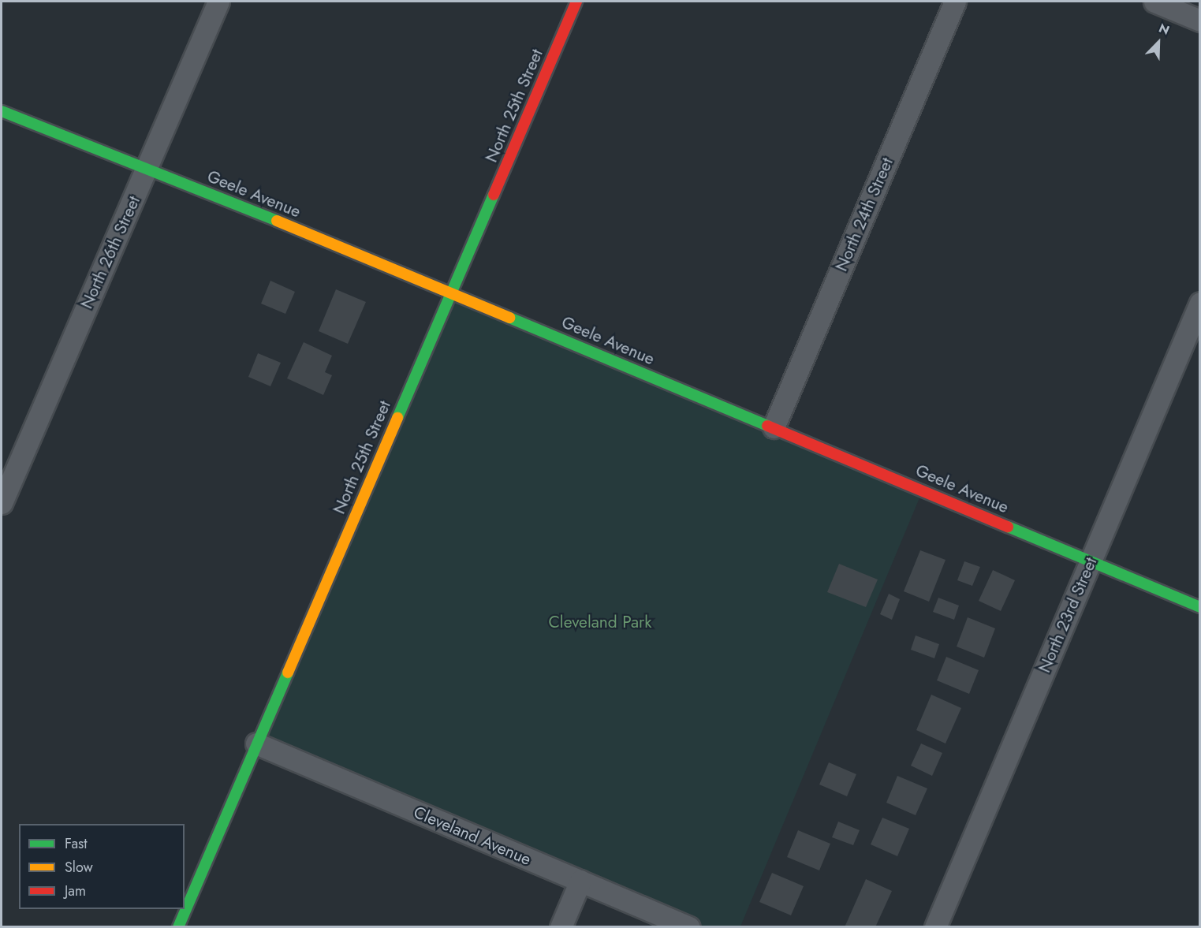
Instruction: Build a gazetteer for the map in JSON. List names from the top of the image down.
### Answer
{
  "streets": {
    "street": [
      "North 25th Street",
      "Geele Avenue",
      "North 24th Street",
      "North 26th Street",
      "North 23rd Street",
      "Cleveland Avenue"
    ]
  },
  "crossings": [
    ["North 25th Street", "Geele Avenue"],
    ["North 25th Street", "Cleveland Avenue"],
    ["Geele Avenue", "North 24th Street"],
    ["Geele Avenue", "North 26th Street"],
    ["Geele Avenue", "North 23rd Street"]
  ],
  "parks": ["Cleveland Park"],
  "legend": ["Fast", "Slow", "Jam"],
  "north": "top right"
}
